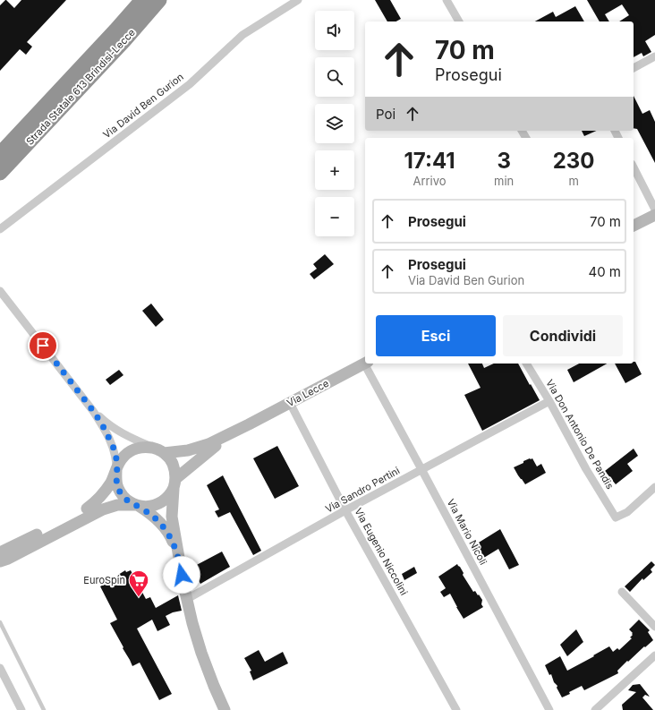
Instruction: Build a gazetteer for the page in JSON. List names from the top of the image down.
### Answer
{
  "streets": {
    "highway": ["Strada Statale 613 Brindisi-Lecce"],
    "street": [
      "Via David Ben Gurion",
      "Via Lecce",
      "Via Don Antonio De Pandis",
      "Via Sandro Pertini",
      "Via Mario Nicoli",
      "Via Eugenio Niccolini"
    ]
  },
  "crossings": [
    ["Via Lecce", "Via Eugenio Niccolini"],
    ["Via Don Antonio De Pandis", "Via Sandro Pertini"],
    ["Via Sandro Pertini", "Via Mario Nicoli"],
    ["Via Sandro Pertini", "Via Eugenio Niccolini"]
  ],
  "places": {
    "supermarket": ["EuroSpin"]
  },
  "page": {
    "map_buttons": ["+", "−"],
    "turn": ["70 m", "Prosegui"],
    "then": "Poi",
    "eta": [
      "17:41",
      "Arrivo",
      "3",
      "min",
      "230",
      "m"
    ],
    "list": [
      {
        "name": "Prosegui",
        "value": "70 m"
      },
      {
        "name": "Prosegui",
        "note": "Via David Ben Gurion",
        "value": "40 m"
      }
    ],
    "buttons": ["Esci", "Condividi"]
  }
}
